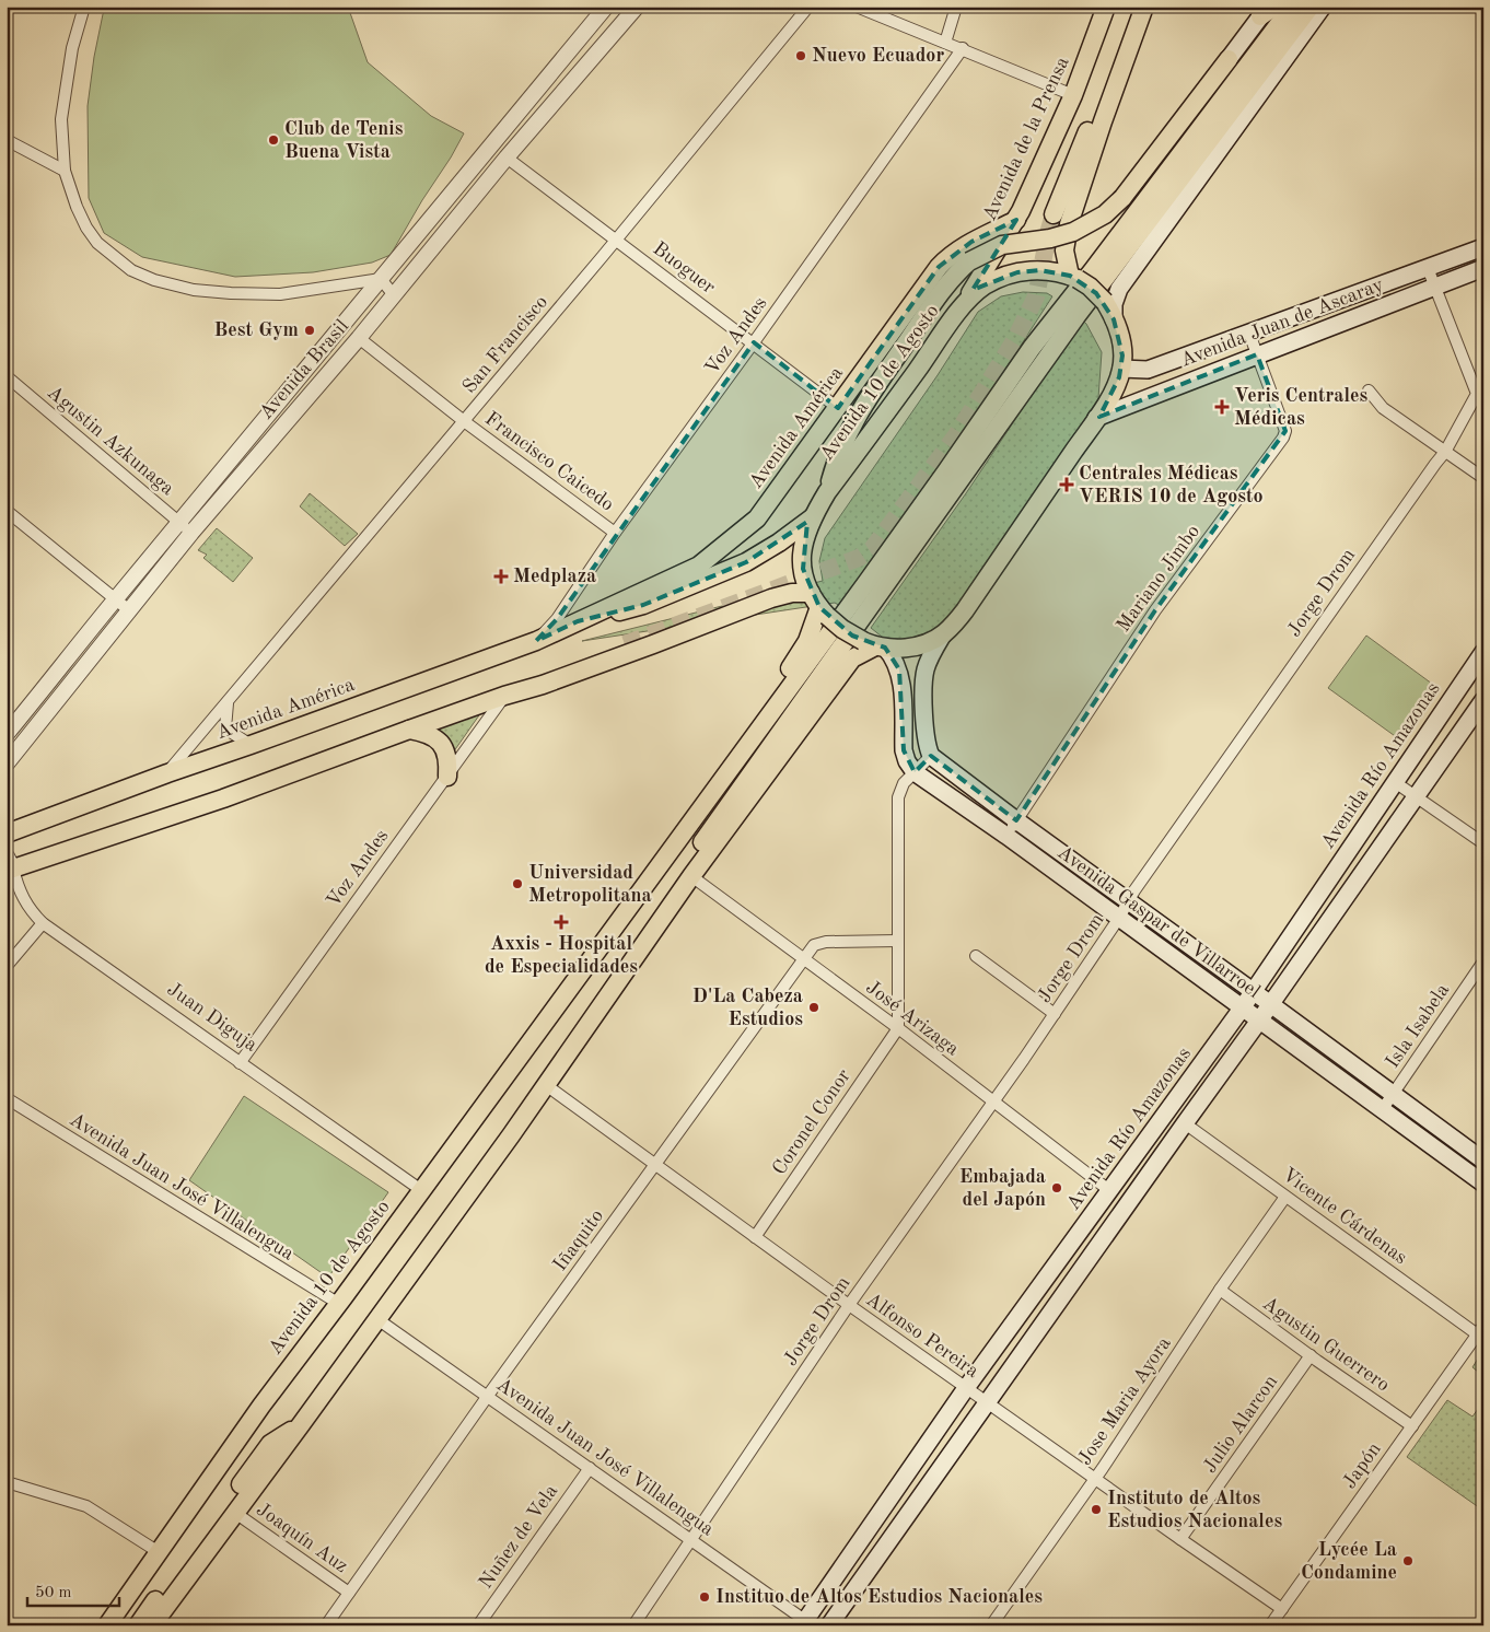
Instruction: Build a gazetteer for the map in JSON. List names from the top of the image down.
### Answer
{
  "streets": {
    "main road": [
      "Avenida de la Prensa",
      "Avenida Juan de Ascaray",
      "Avenida 10 de Agosto",
      "Avenida América",
      "Avenida Río Amazonas",
      "Avenida Gaspar de Villarroel"
    ],
    "street": [
      "Buoguer",
      "Voz Andes",
      "San Francisco",
      "Avenida Brasil",
      "Agustin Azkunaga",
      "Francisco Caicedo",
      "Mariano Jimbo",
      "Jorge Drom",
      "Juan Diguja",
      "José Arizaga",
      "Isla Isabela",
      "Coronel Conor",
      "Avenida Juan José Villalengua",
      "Vicente Cárdenas",
      "Iñaquito",
      "Alfonso Pereira",
      "Agustin Guerrero",
      "Jose Maria Ayora",
      "Julio Alarcon",
      "Japón",
      "Nuñez de Vela",
      "Joaquín Auz"
    ]
  },
  "crossings": [
    ["Avenida de la Prensa", "Avenida 10 de Agosto"],
    ["Avenida de la Prensa", "Avenida América"],
    ["Buoguer", "Voz Andes"],
    ["Buoguer", "San Francisco"],
    ["Buoguer", "Avenida Brasil"],
    ["Buoguer", "Avenida América"],
    ["Avenida Juan de Ascaray", "Avenida 10 de Agosto"],
    ["Avenida Juan de Ascaray", "Mariano Jimbo"],
    ["Avenida Juan de Ascaray", "Jorge Drom"],
    ["Voz Andes", "Avenida América"],
    ["Voz Andes", "Francisco Caicedo"],
    ["Voz Andes", "Juan Diguja"],
    ["San Francisco", "Avenida América"],
    ["San Francisco", "Francisco Caicedo"],
    ["Avenida Brasil", "Agustin Azkunaga"],
    ["Avenida Brasil", "Francisco Caicedo"],
    ["Avenida 10 de Agosto", "Avenida América"],
    ["Avenida 10 de Agosto", "Juan Diguja"],
    ["Avenida 10 de Agosto", "José Arizaga"],
    ["Avenida 10 de Agosto", "Avenida Juan José Villalengua"],
    ["Avenida 10 de Agosto", "Alfonso Pereira"],
    ["Avenida 10 de Agosto", "Joaquín Auz"],
    ["Mariano Jimbo", "Avenida Gaspar de Villarroel"],
    ["Jorge Drom", "Avenida Gaspar de Villarroel"],
    ["Jorge Drom", "José Arizaga"],
    ["Jorge Drom", "Avenida Juan José Villalengua"],
    ["Jorge Drom", "Alfonso Pereira"],
    ["Avenida Río Amazonas", "Avenida Gaspar de Villarroel"],
    ["Avenida Río Amazonas", "José Arizaga"],
    ["Avenida Río Amazonas", "Avenida Juan José Villalengua"],
    ["Avenida Río Amazonas", "Alfonso Pereira"],
    ["Avenida Gaspar de Villarroel", "Isla Isabela"],
    ["José Arizaga", "Coronel Conor"],
    ["José Arizaga", "Iñaquito"],
    ["Coronel Conor", "Alfonso Pereira"],
    ["Avenida Juan José Villalengua", "Iñaquito"],
    ["Avenida Juan José Villalengua", "Nuñez de Vela"],
    ["Vicente Cárdenas", "Jose Maria Ayora"],
    ["Vicente Cárdenas", "Japón"],
    ["Iñaquito", "Alfonso Pereira"],
    ["Iñaquito", "Joaquín Auz"],
    ["Alfonso Pereira", "Jose Maria Ayora"],
    ["Alfonso Pereira", "Julio Alarcon"],
    ["Alfonso Pereira", "Japón"],
    ["Agustin Guerrero", "Jose Maria Ayora"],
    ["Agustin Guerrero", "Julio Alarcon"],
    ["Agustin Guerrero", "Japón"]
  ],
  "places": {
    "other": [
      "Nuevo Ecuador",
      "Club de Tenis Buena Vista",
      "Best Gym",
      "Universidad Metropolitana",
      "D'La Cabeza Estudios",
      "Embajada del Japón",
      "Instituto de Altos Estudios Nacionales",
      "Lycée La Condamine",
      "Instituo de Altos Estudios Nacionales"
    ],
    "health": [
      "Veris Centrales Médicas",
      "Centrales Médicas VERIS 10 de Agosto",
      "Medplaza",
      "Axxis - Hospital de Especialidades"
    ]
  },
  "scale_bar": "50 m"
}
